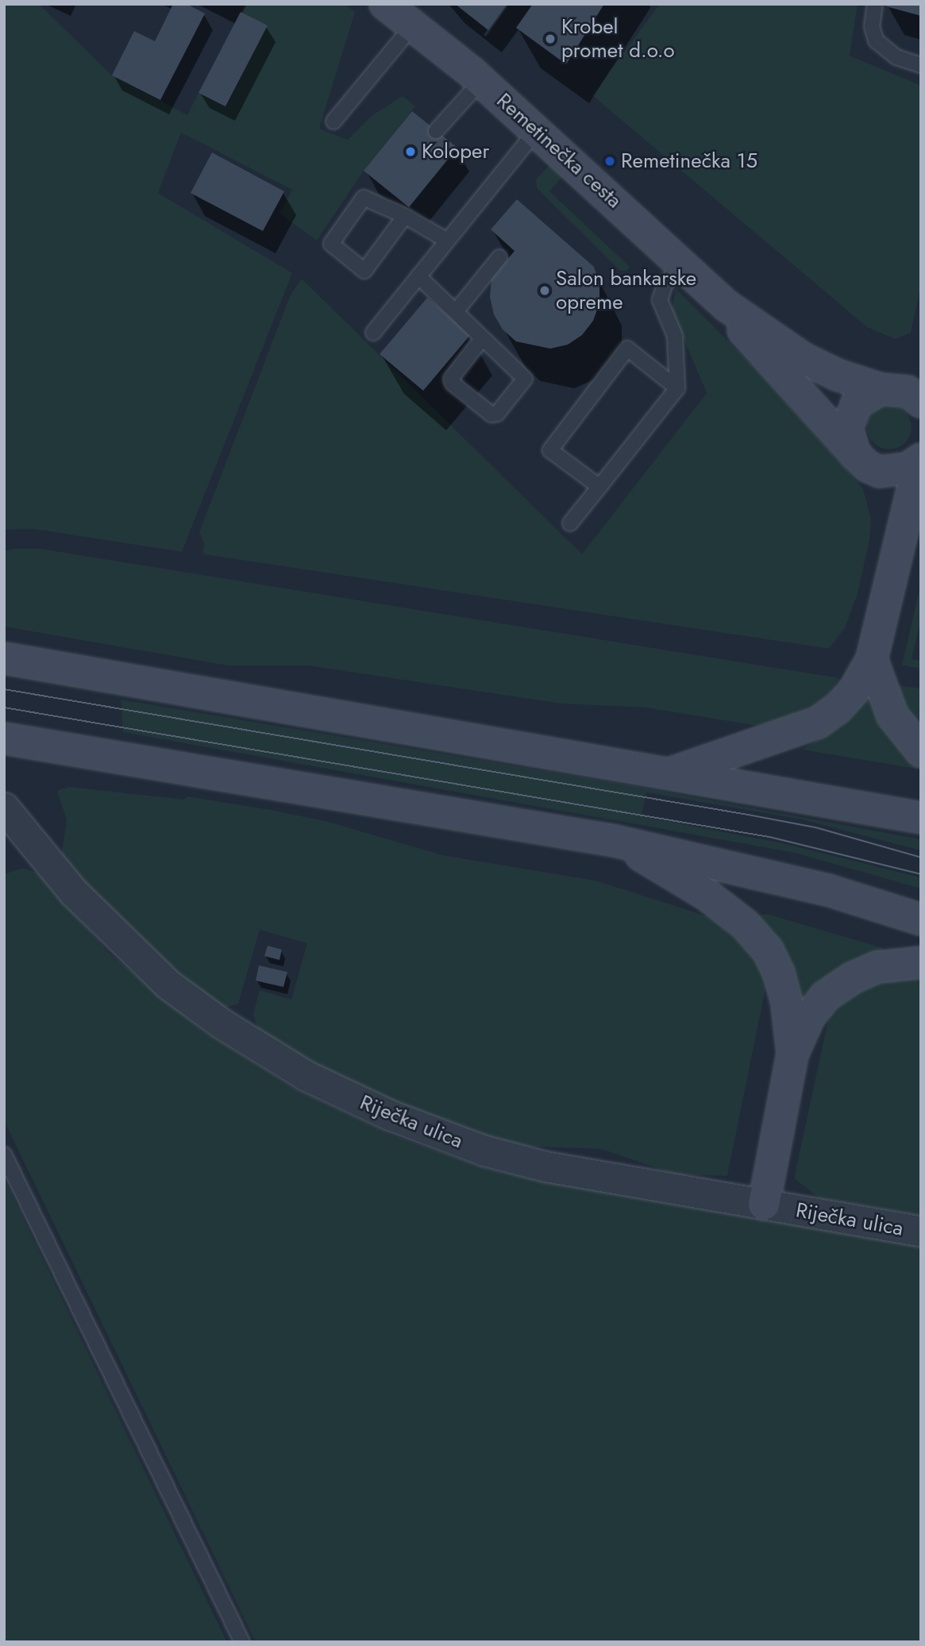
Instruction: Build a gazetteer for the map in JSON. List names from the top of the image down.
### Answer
{
  "streets": {
    "main road": ["Remetinečka cesta"],
    "street": ["Riječka ulica"]
  },
  "places": [
    "Krobel promet d.o.o",
    "Koloper",
    "Remetinečka 15",
    "Salon bankarske opreme"
  ]
}
